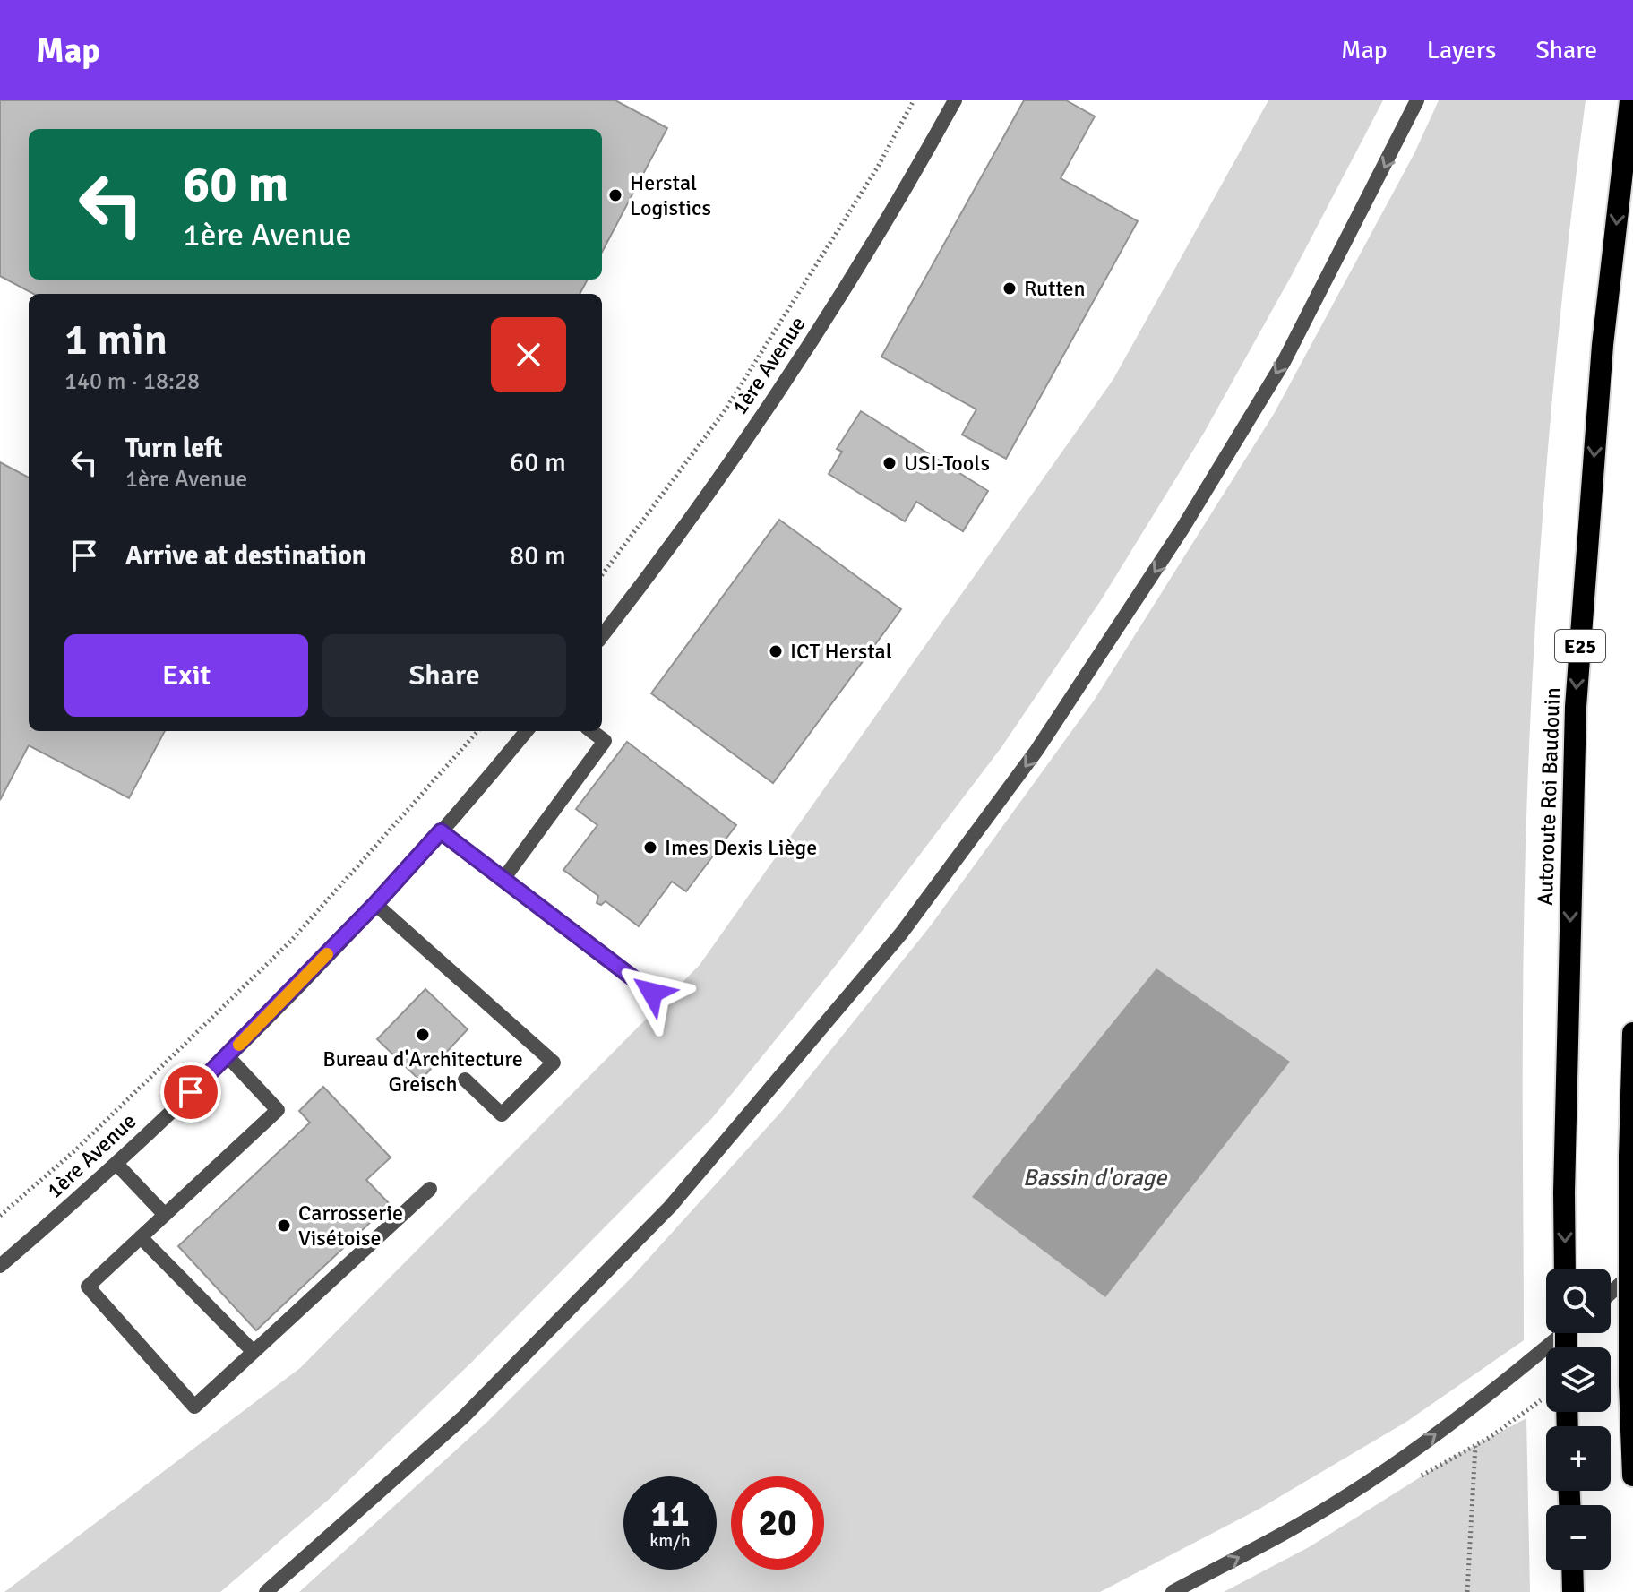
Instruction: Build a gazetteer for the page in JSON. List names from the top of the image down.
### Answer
{
  "streets": {
    "highway": ["E25", "Autoroute Roi Baudouin"],
    "street": ["1ère Avenue"]
  },
  "one_way": ["Autoroute Roi Baudouin"],
  "water": ["Bassin d'orage"],
  "places": [
    "Herstal Logistics",
    "Rutten",
    "USI-Tools",
    "ICT Herstal",
    "Imes Dexis Liège",
    "Bureau d'Architecture Greisch",
    "Carrosserie Visétoise"
  ],
  "page": {
    "header": "Map",
    "nav": ["Map", "Layers", "Share"],
    "turn": ["60 m", "1ère Avenue"],
    "heading": ["1 min", "140 m · 18:28"],
    "list": [
      {
        "name": "Turn left",
        "note": "1ère Avenue",
        "value": "60 m"
      },
      {
        "name": "Arrive at destination",
        "value": "80 m"
      }
    ],
    "buttons": ["Exit", "Share"],
    "map_buttons": ["+", "−"],
    "speed": "11 km/h",
    "limit": "20"
  }
}
